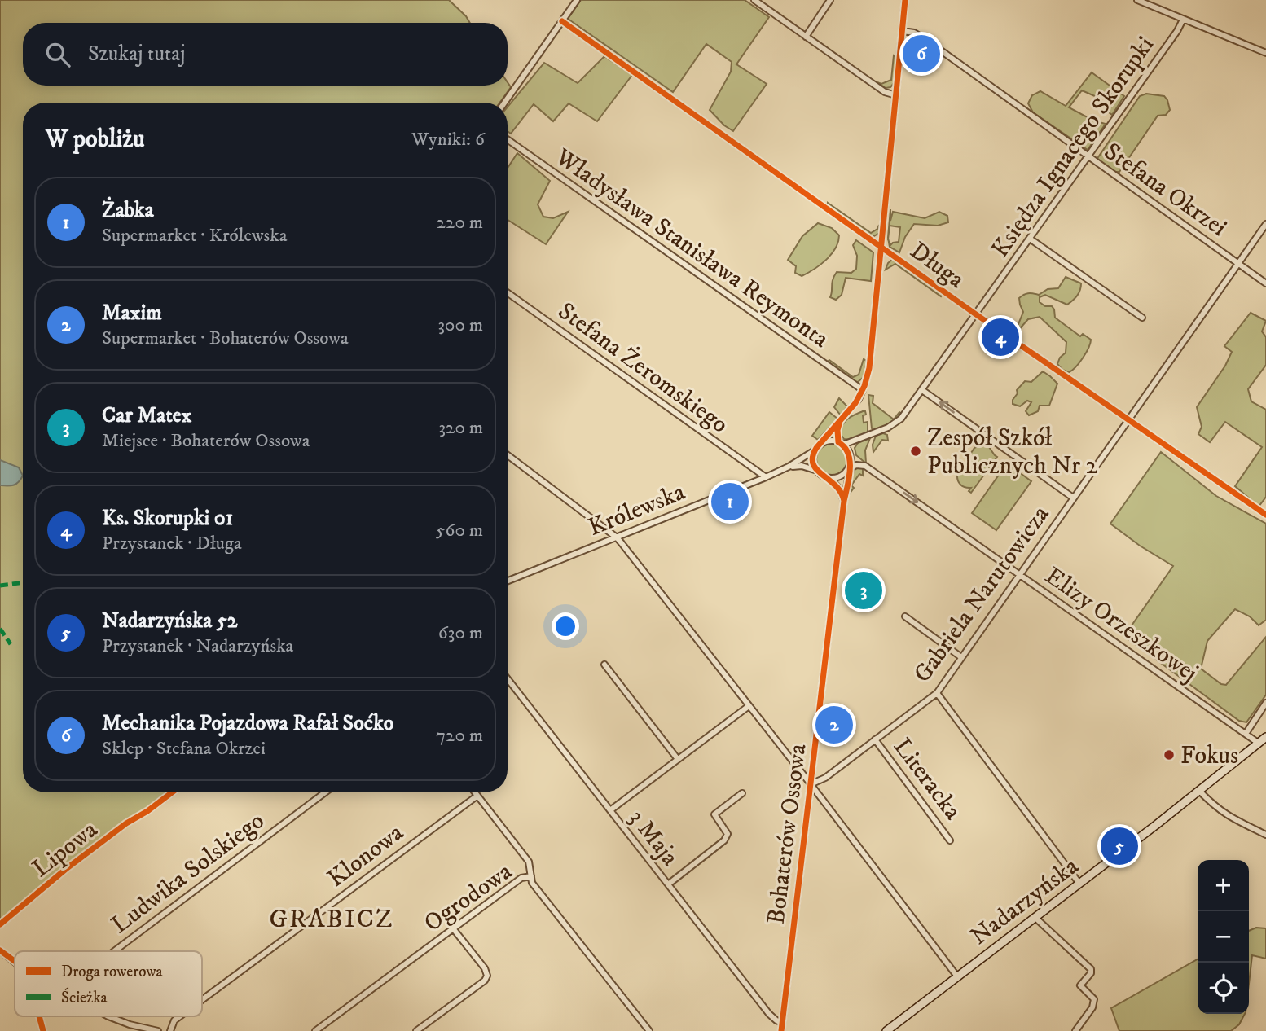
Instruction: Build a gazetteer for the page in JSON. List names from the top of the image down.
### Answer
{
  "streets": {
    "main road": ["Nadarzyńska"],
    "street": [
      "Księdza Ignacego Skorupki",
      "Stefana Okrzei",
      "Władysława Stanisława Reymonta",
      "Długa",
      "Stefana Żeromskiego",
      "Królewska",
      "Gabriela Narutowicza",
      "Elizy Orzeszkowej",
      "Literacka",
      "Bohaterów Ossowa",
      "3 Maja",
      "Lipowa",
      "Klonowa",
      "Ludwika Solskiego",
      "Ogrodowa"
    ]
  },
  "crossings": [
    ["Księdza Ignacego Skorupki", "Stefana Okrzei"],
    ["Księdza Ignacego Skorupki", "Długa"],
    ["Księdza Ignacego Skorupki", "Królewska"],
    ["Księdza Ignacego Skorupki", "Elizy Orzeszkowej"],
    ["Księdza Ignacego Skorupki", "Bohaterów Ossowa"],
    ["Stefana Okrzei", "Gabriela Narutowicza"],
    ["Długa", "Gabriela Narutowicza"],
    ["Stefana Żeromskiego", "Królewska"],
    ["Królewska", "Elizy Orzeszkowej"],
    ["Królewska", "Bohaterów Ossowa"],
    ["Gabriela Narutowicza", "Elizy Orzeszkowej"],
    ["Gabriela Narutowicza", "Literacka"],
    ["Gabriela Narutowicza", "Bohaterów Ossowa"],
    ["Elizy Orzeszkowej", "Bohaterów Ossowa"],
    ["Elizy Orzeszkowej", "Nadarzyńska"],
    ["Bohaterów Ossowa", "3 Maja"]
  ],
  "one_way": ["Elizy Orzeszkowej"],
  "districts": ["GRABICZ"],
  "places": ["Zespół Szkół Publicznych Nr 2", "Fokus"],
  "legend": ["Droga rowerowa", "Ścieżka"],
  "page": {
    "search": "Szukaj tutaj",
    "pins": [
      "6",
      "4",
      "1",
      "3",
      "2",
      "5"
    ],
    "heading": ["W pobliżu", "Wyniki: 6"],
    "list": [
      {
        "mark": "1",
        "name": "Żabka",
        "note": "Supermarket · Królewska",
        "value": "220 m"
      },
      {
        "mark": "2",
        "name": "Maxim",
        "note": "Supermarket · Bohaterów Ossowa",
        "value": "300 m"
      },
      {
        "mark": "3",
        "name": "Car Matex",
        "note": "Miejsce · Bohaterów Ossowa",
        "value": "320 m"
      },
      {
        "mark": "4",
        "name": "Ks. Skorupki 01",
        "note": "Przystanek · Długa",
        "value": "560 m"
      },
      {
        "mark": "5",
        "name": "Nadarzyńska 52",
        "note": "Przystanek · Nadarzyńska",
        "value": "630 m"
      },
      {
        "mark": "6",
        "name": "Mechanika Pojazdowa Rafał Soćko",
        "note": "Sklep · Stefana Okrzei",
        "value": "720 m"
      }
    ],
    "map_buttons": ["+", "−"]
  }
}
